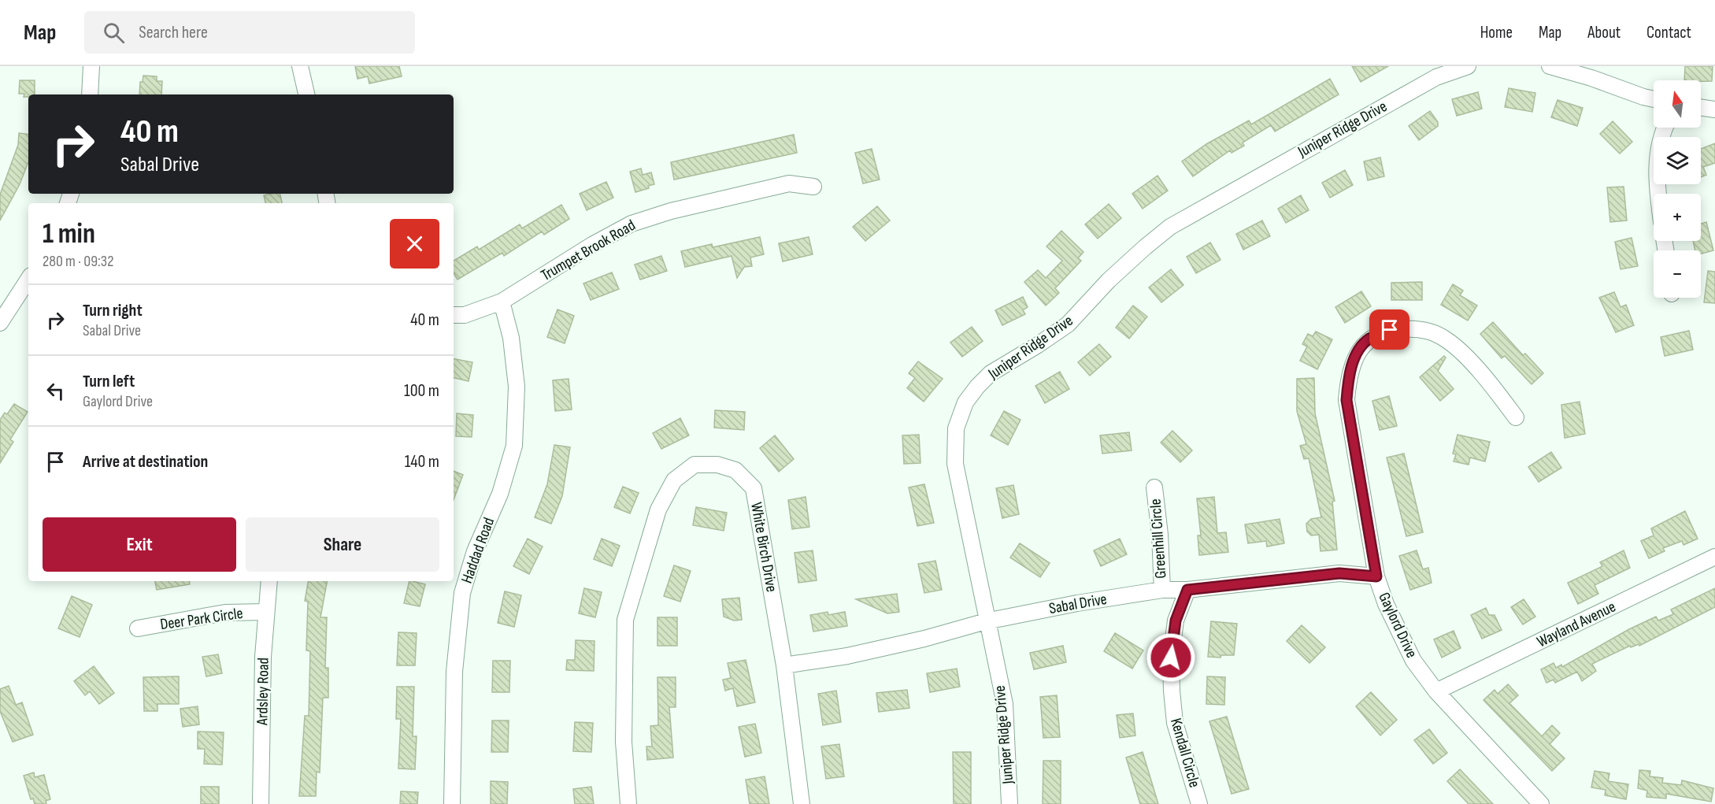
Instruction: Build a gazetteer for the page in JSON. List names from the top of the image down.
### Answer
{
  "streets": {
    "street": [
      "Juniper Ridge Drive",
      "Trumpet Brook Road",
      "Greenhill Circle",
      "White Birch Drive",
      "Haddad Road",
      "Sabal Drive",
      "Deer Park Circle",
      "Wayland Avenue",
      "Gaylord Drive",
      "Ardsley Road",
      "Kendall Circle"
    ]
  },
  "crossings": [
    ["Juniper Ridge Drive", "Sabal Drive"],
    ["Trumpet Brook Road", "Haddad Road"],
    ["Greenhill Circle", "Sabal Drive"],
    ["White Birch Drive", "Sabal Drive"],
    ["Sabal Drive", "Gaylord Drive"],
    ["Sabal Drive", "Kendall Circle"],
    ["Deer Park Circle", "Ardsley Road"],
    ["Wayland Avenue", "Gaylord Drive"]
  ],
  "north": "top",
  "page": {
    "header": "Map",
    "search": "Search here",
    "nav": [
      "Home",
      "Map",
      "About",
      "Contact"
    ],
    "map_buttons": ["+", "−"],
    "turn": ["40 m", "Sabal Drive"],
    "heading": ["1 min", "280 m · 09:32"],
    "list": [
      {
        "name": "Turn right",
        "note": "Sabal Drive",
        "value": "40 m"
      },
      {
        "name": "Turn left",
        "note": "Gaylord Drive",
        "value": "100 m"
      },
      {
        "name": "Arrive at destination",
        "value": "140 m"
      }
    ],
    "buttons": ["Exit", "Share"]
  }
}
